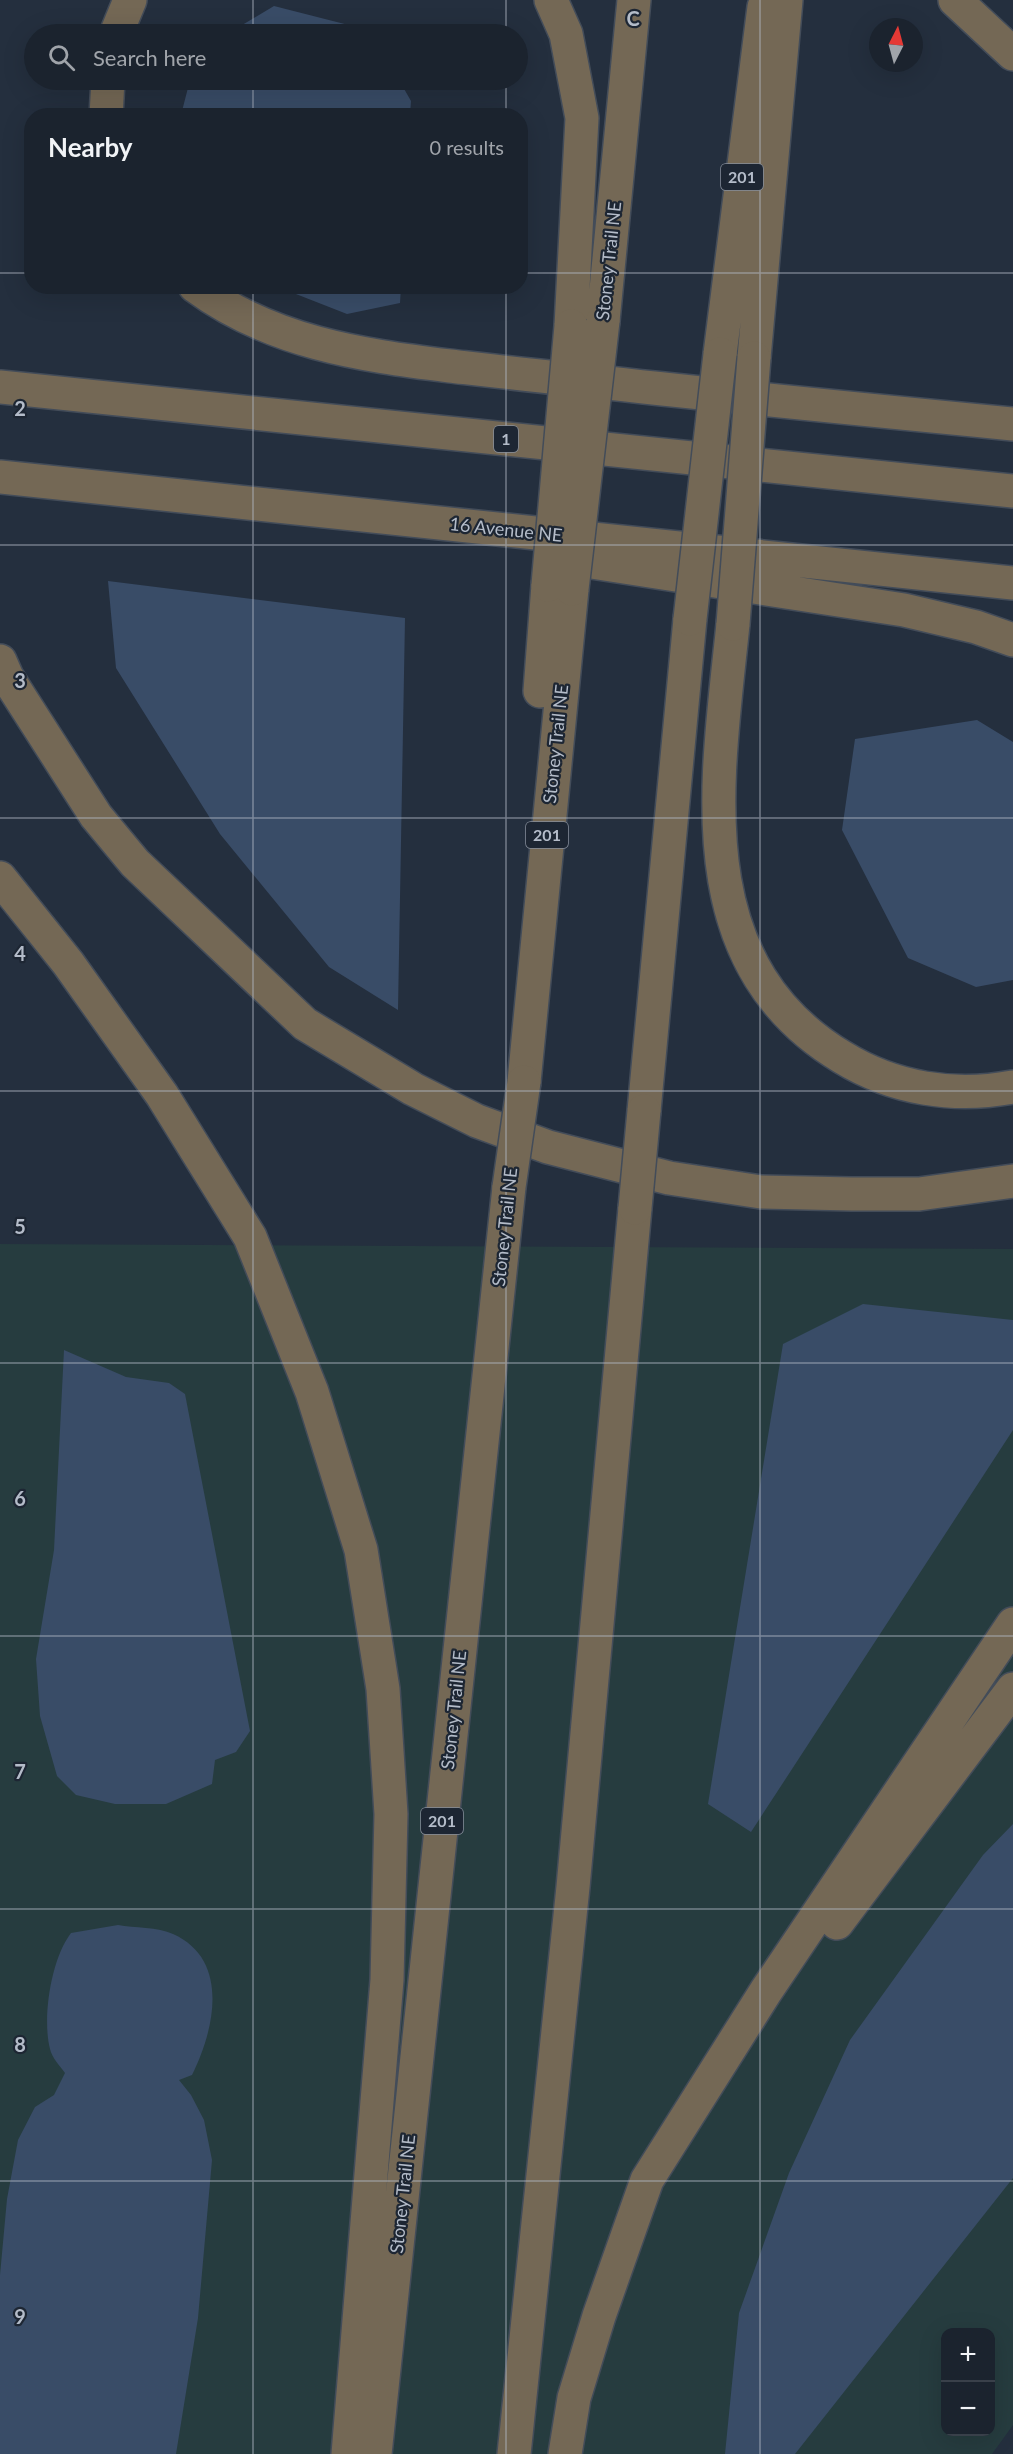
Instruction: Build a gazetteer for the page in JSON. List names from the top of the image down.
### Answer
{
  "streets": {
    "highway": [
      "201",
      "Stoney Trail NE",
      "1",
      "16 Avenue NE"
    ]
  },
  "north": "top",
  "page": {
    "search": "Search here",
    "heading": ["Nearby", "0 results"],
    "map_buttons": ["+", "−"]
  },
  "grid": {
    "columns": ["C"],
    "rows": [
      "2",
      "3",
      "4",
      "5",
      "6",
      "7",
      "8",
      "9"
    ]
  }
}
